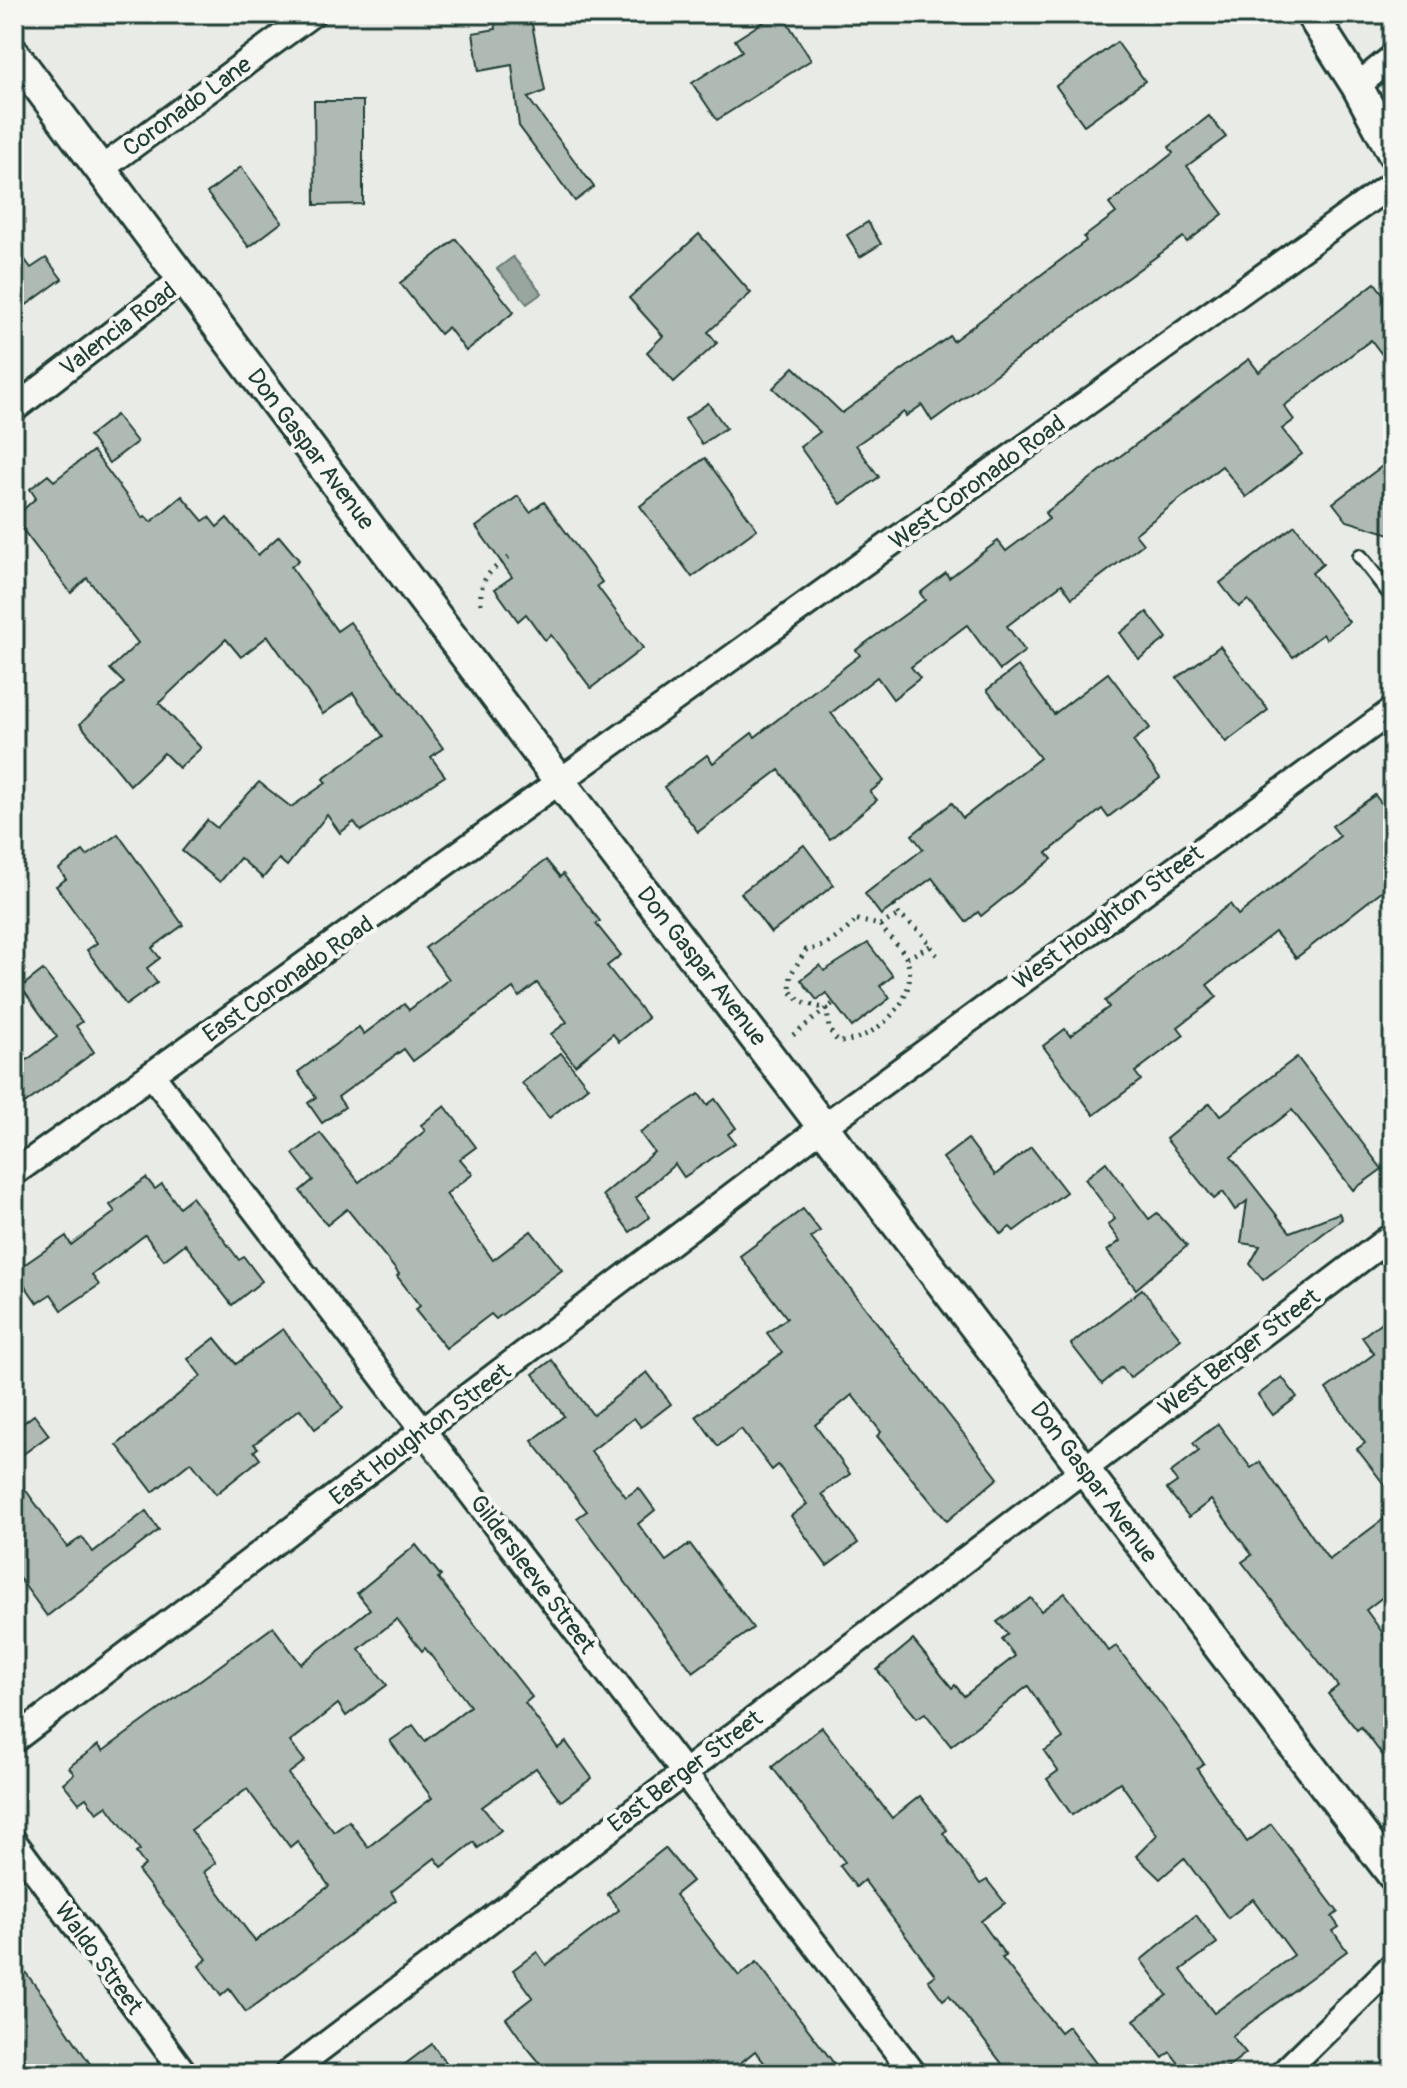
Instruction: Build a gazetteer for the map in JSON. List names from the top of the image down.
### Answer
{
  "streets": {
    "street": [
      "Coronado Lane",
      "Valencia Road",
      "Don Gaspar Avenue",
      "West Coronado Road",
      "West Houghton Street",
      "East Coronado Road",
      "West Berger Street",
      "East Houghton Street",
      "Gildersleeve Street",
      "East Berger Street",
      "Waldo Street"
    ]
  },
  "crossings": [
    ["Coronado Lane", "Don Gaspar Avenue"],
    ["Valencia Road", "Don Gaspar Avenue"],
    ["Don Gaspar Avenue", "West Coronado Road"],
    ["Don Gaspar Avenue", "West Houghton Street"],
    ["Don Gaspar Avenue", "East Coronado Road"],
    ["Don Gaspar Avenue", "West Berger Street"],
    ["Don Gaspar Avenue", "East Houghton Street"],
    ["Don Gaspar Avenue", "East Berger Street"],
    ["West Coronado Road", "East Coronado Road"],
    ["West Houghton Street", "East Houghton Street"],
    ["East Coronado Road", "Gildersleeve Street"],
    ["West Berger Street", "East Berger Street"],
    ["East Houghton Street", "Gildersleeve Street"],
    ["Gildersleeve Street", "East Berger Street"]
  ]
}
